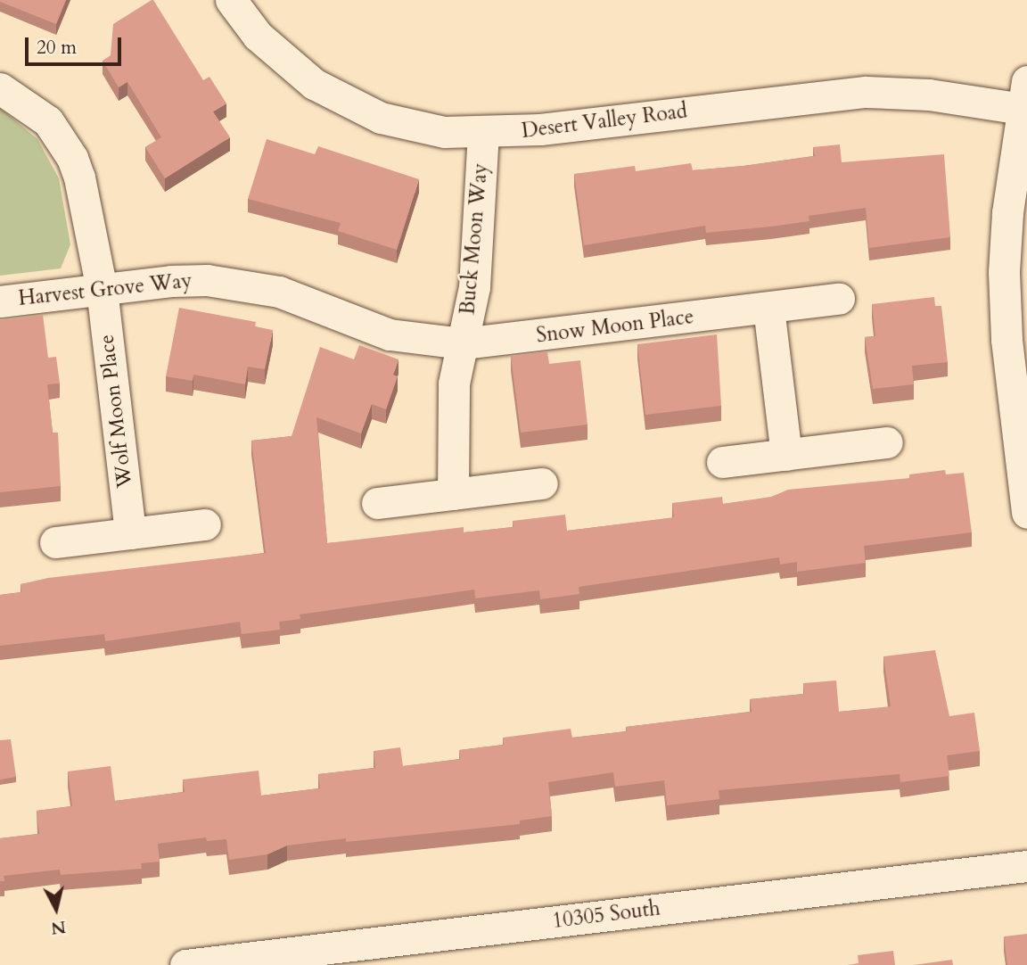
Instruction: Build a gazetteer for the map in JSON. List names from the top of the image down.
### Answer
{
  "streets": {
    "street": [
      "Desert Valley Road",
      "Buck Moon Way",
      "Harvest Grove Way",
      "Snow Moon Place",
      "Wolf Moon Place",
      "10305 South"
    ]
  },
  "crossings": [
    ["Desert Valley Road", "Buck Moon Way"],
    ["Buck Moon Way", "Harvest Grove Way"],
    ["Buck Moon Way", "Snow Moon Place"],
    ["Harvest Grove Way", "Snow Moon Place"],
    ["Harvest Grove Way", "Wolf Moon Place"]
  ],
  "scale_bar": "20 m",
  "north": "bottom"
}
